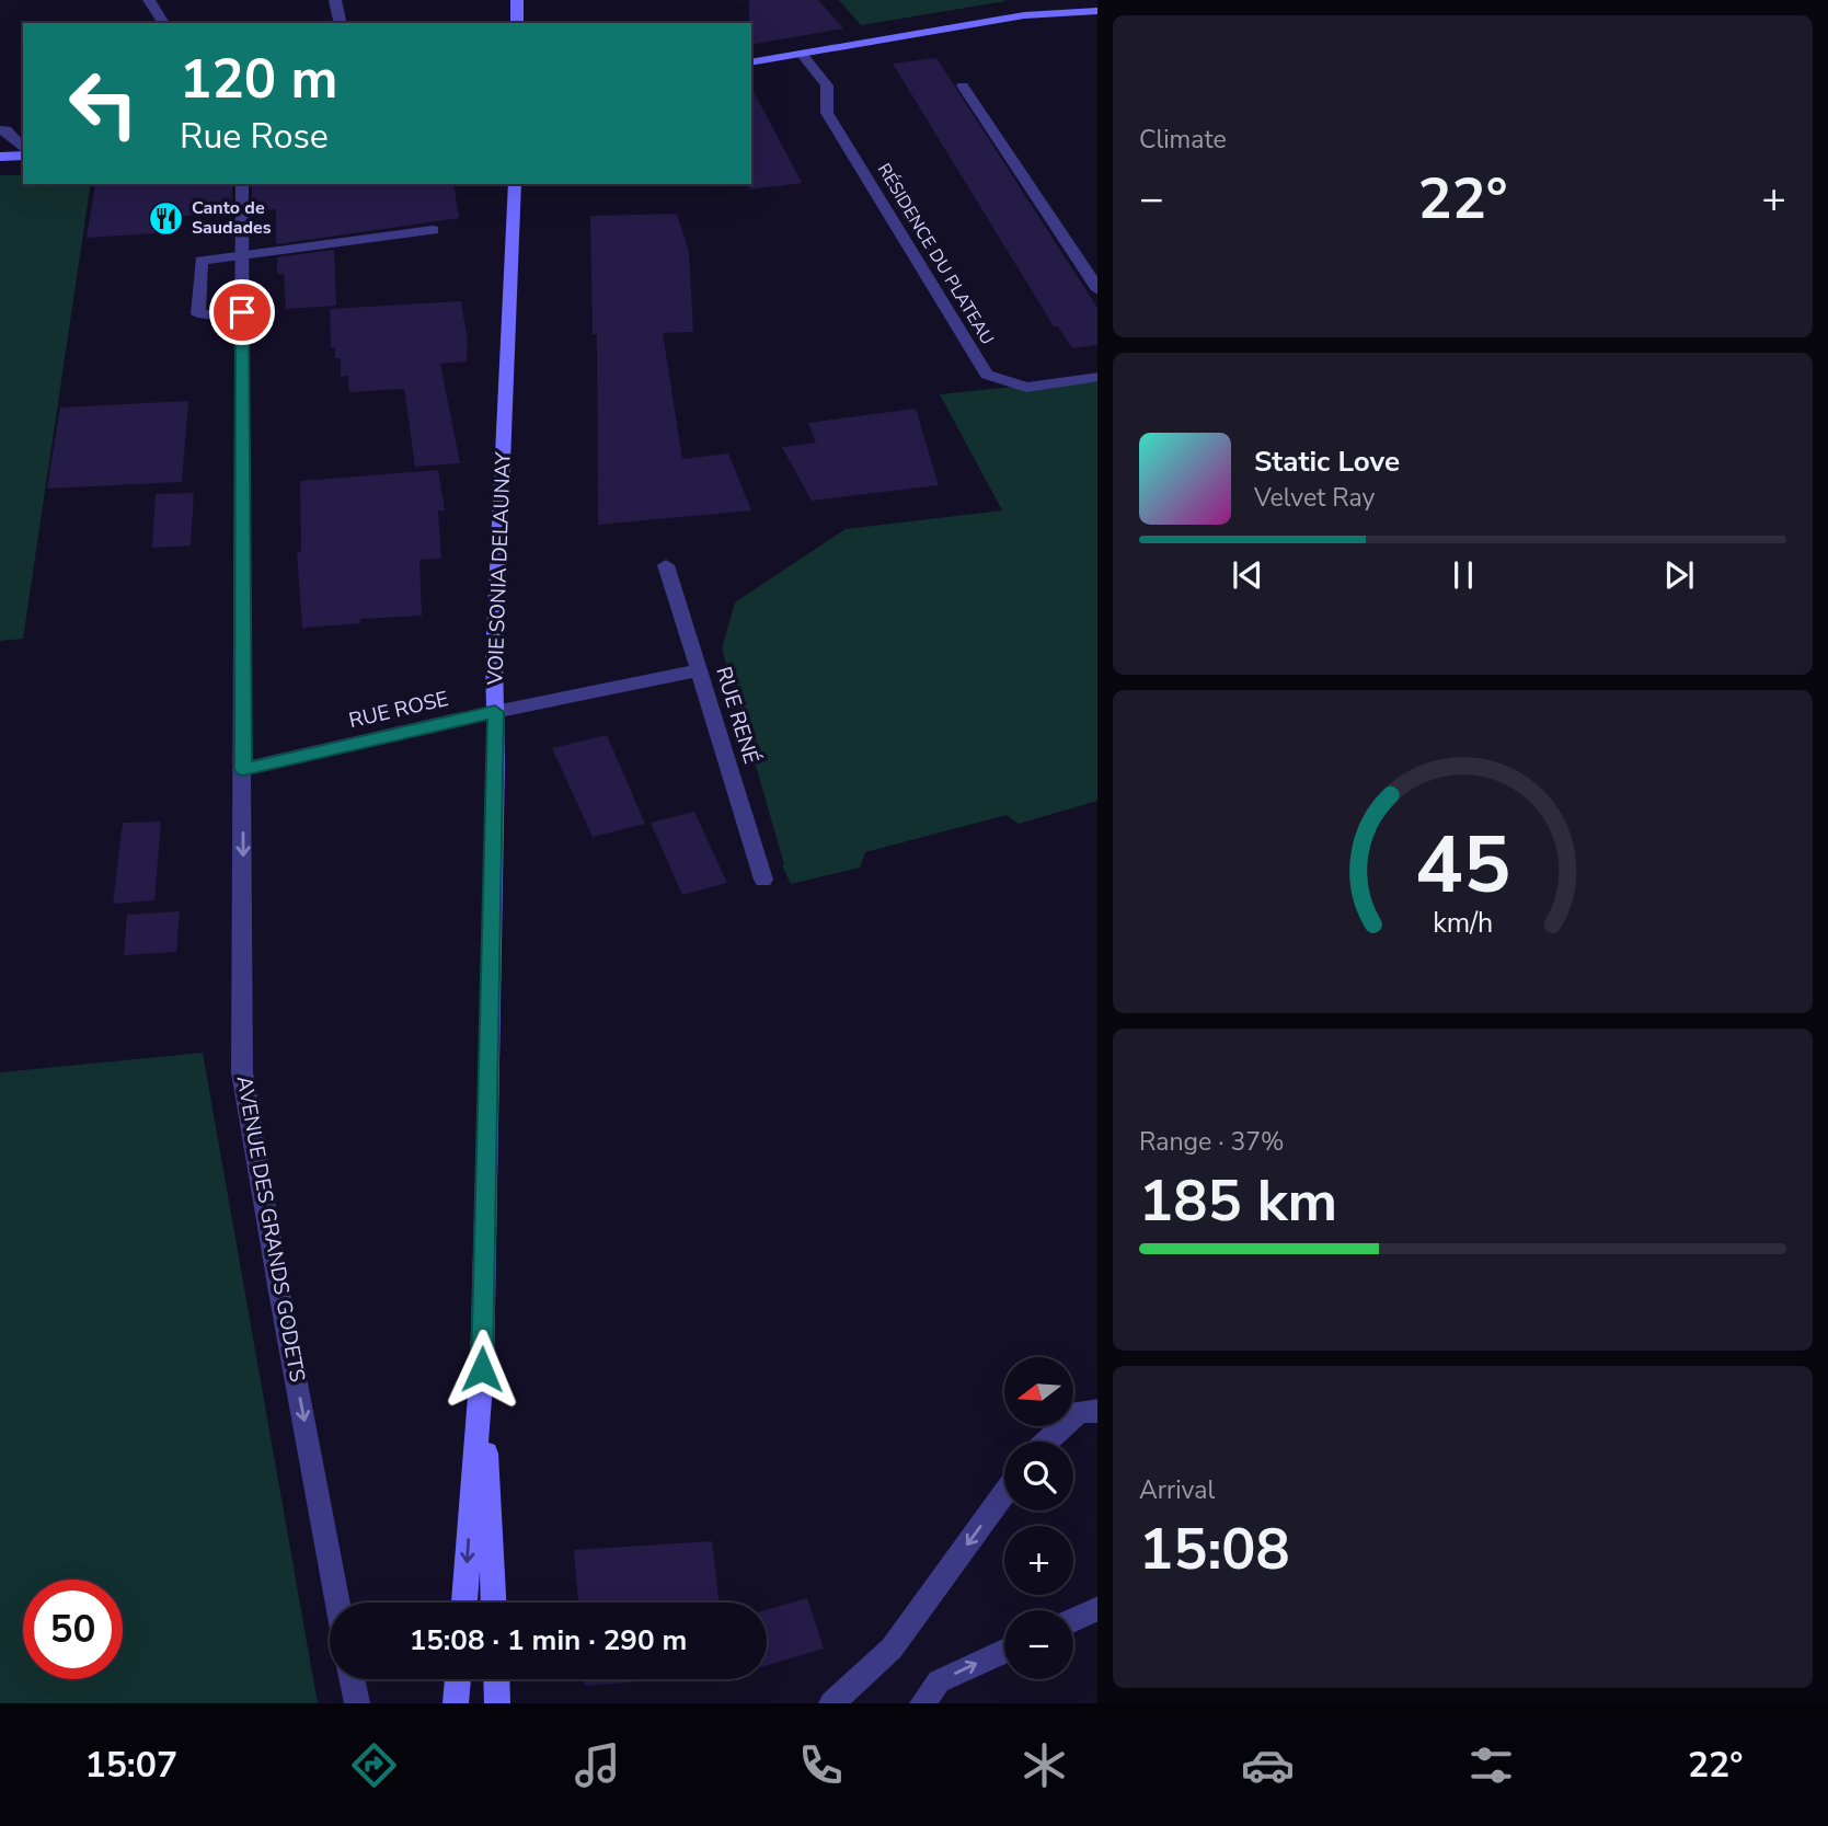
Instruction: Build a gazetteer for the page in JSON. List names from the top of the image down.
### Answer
{
  "streets": {
    "main road": ["VOIE SONIA DELAUNAY"],
    "street": [
      "RÉSIDENCE DU PLATEAU",
      "RUE ROSE",
      "RUE RENÉ",
      "AVENUE DES GRANDS GODETS"
    ]
  },
  "crossings": [
    ["VOIE SONIA DELAUNAY", "RUE ROSE"],
    ["RUE ROSE", "RUE RENÉ"],
    ["RUE ROSE", "AVENUE DES GRANDS GODETS"]
  ],
  "one_way": ["AVENUE DES GRANDS GODETS"],
  "places": {
    "restaurant": ["Canto de Saudades"]
  },
  "north": "left",
  "page": {
    "tile": [
      "Climate",
      ["Range · 37%", "185 km"],
      ["Arrival", "15:08"]
    ],
    "turn": ["120 m", "Rue Rose"],
    "heat": ["−", "22°", "+"],
    "song": ["Static Love", "Velvet Ray"],
    "map_buttons": ["+", "−"],
    "limit": "50",
    "trip": "15:08 · 1 min · 290 m",
    "tabs": ["15:07", "22°"],
    "gauge": ["45", "km/h"]
  }
}
